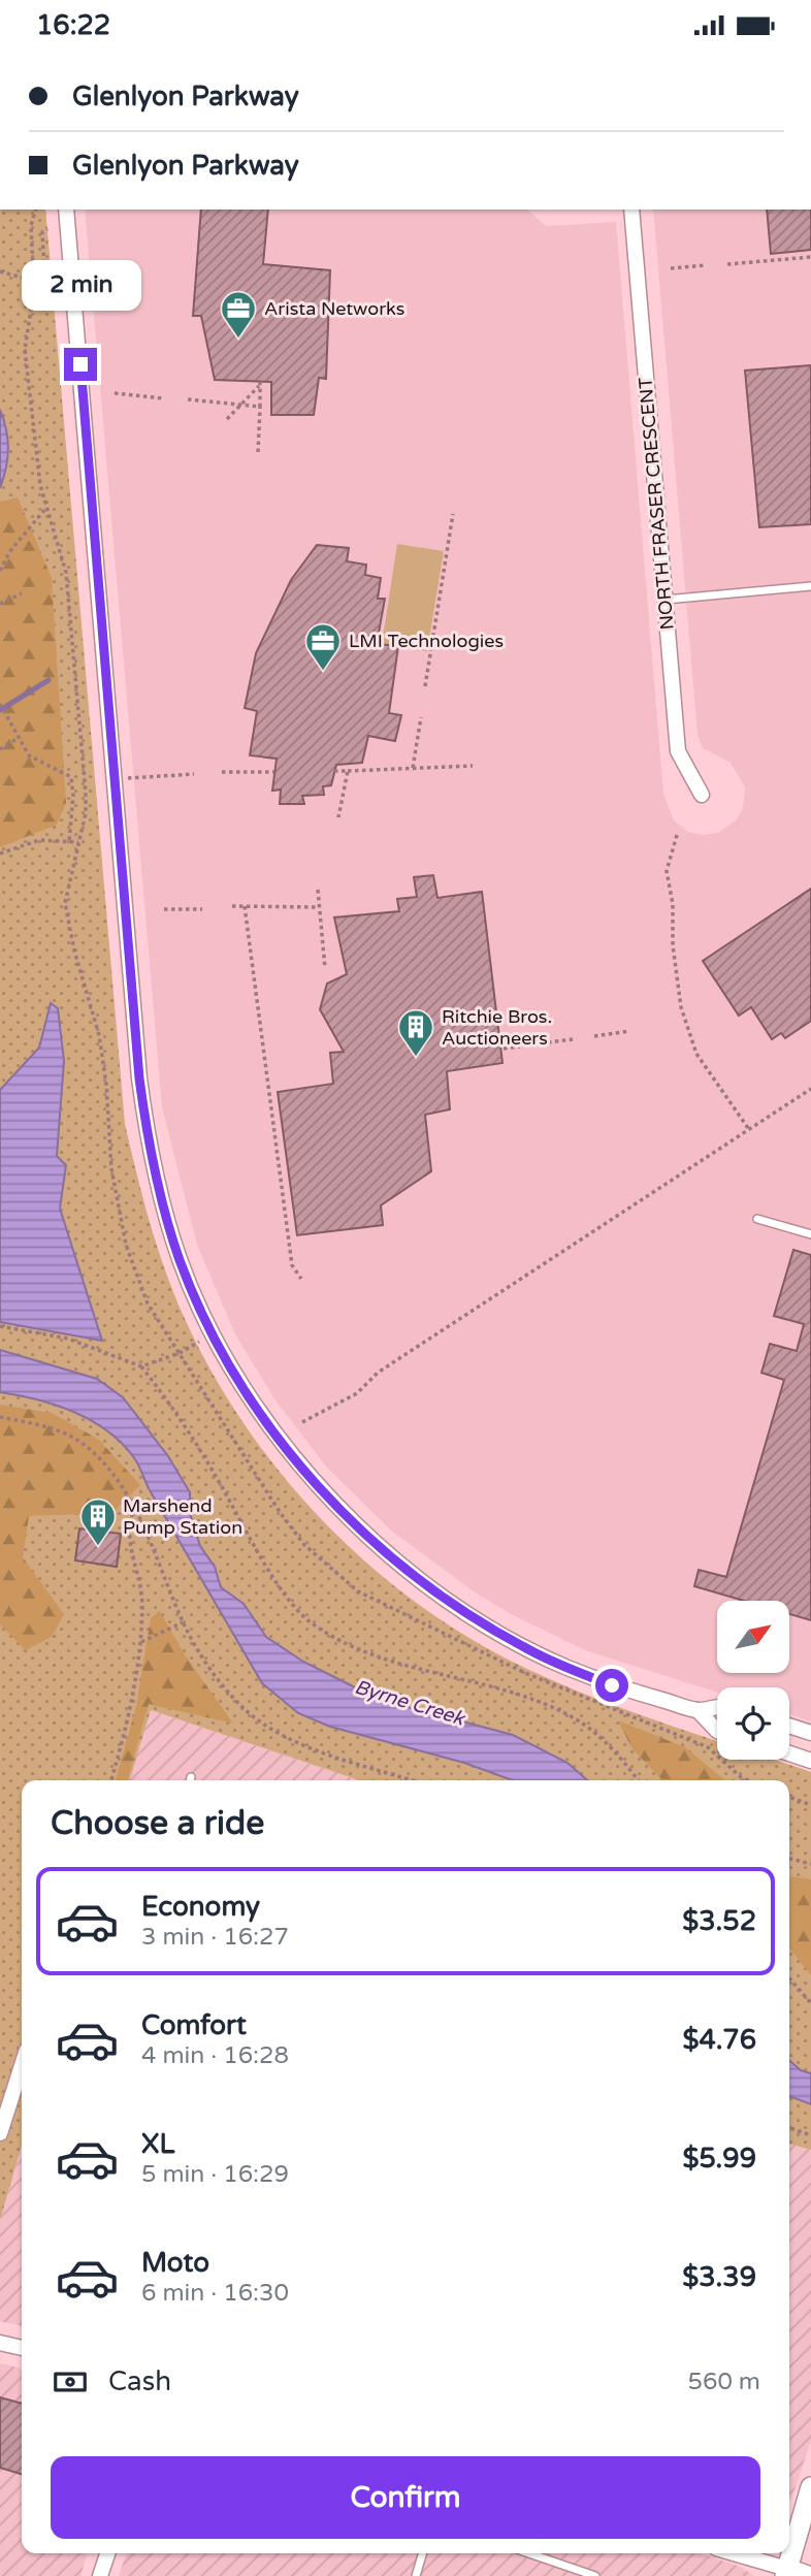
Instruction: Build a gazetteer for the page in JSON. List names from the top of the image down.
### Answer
{
  "streets": {
    "street": ["NORTH FRASER CRESCENT"]
  },
  "water": ["Byrne Creek"],
  "places": {
    "office": ["Arista Networks", "LMI Technologies"],
    "building": ["Ritchie Bros. Auctioneers", "Marshend Pump Station"]
  },
  "north": "top right",
  "page": {
    "status": "16:22",
    "banner": ["Glenlyon Parkway", "Glenlyon Parkway"],
    "bubble": "2 min",
    "heading": "Choose a ride",
    "list": [
      {
        "name": "Economy",
        "note": "3 min · 16:27",
        "value": "$3.52"
      },
      {
        "name": "Comfort",
        "note": "4 min · 16:28",
        "value": "$4.76"
      },
      {
        "name": "XL",
        "note": "5 min · 16:29",
        "value": "$5.99"
      },
      {
        "name": "Moto",
        "note": "6 min · 16:30",
        "value": "$3.39"
      }
    ],
    "pay": ["Cash", "560 m"],
    "buttons": "Confirm"
  }
}
